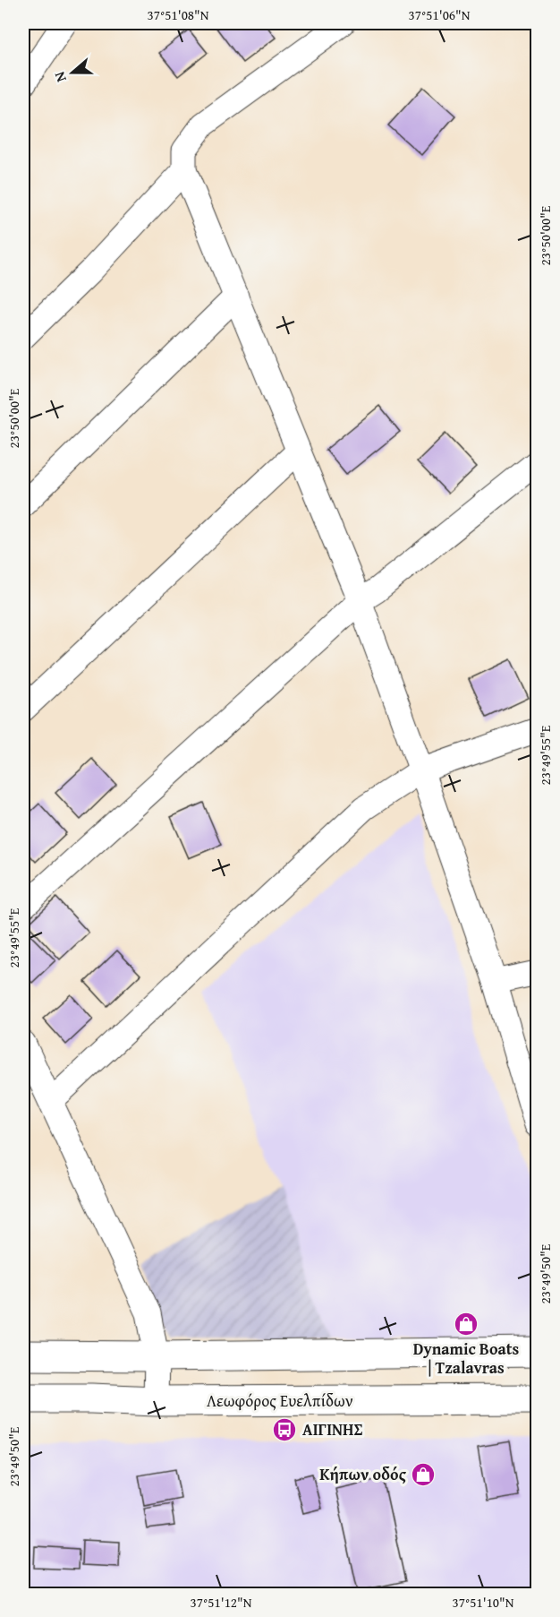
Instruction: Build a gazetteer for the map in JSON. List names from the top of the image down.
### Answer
{
  "streets": {
    "main road": ["Λεωφόρος Ευελπίδων"]
  },
  "places": {
    "shop": ["Dynamic Boats | Tzalavras", "Κήπων οδός"],
    "bus stop": ["ΑΙΓΙΝΗΣ"]
  },
  "north": "left",
  "coordinates": [
    "37°51'08\"N",
    "37°51'06\"N",
    "23°50'00\"E",
    "23°49'55\"E",
    "23°49'50\"E",
    "37°51'12\"N",
    "37°51'10\"N"
  ]
}
